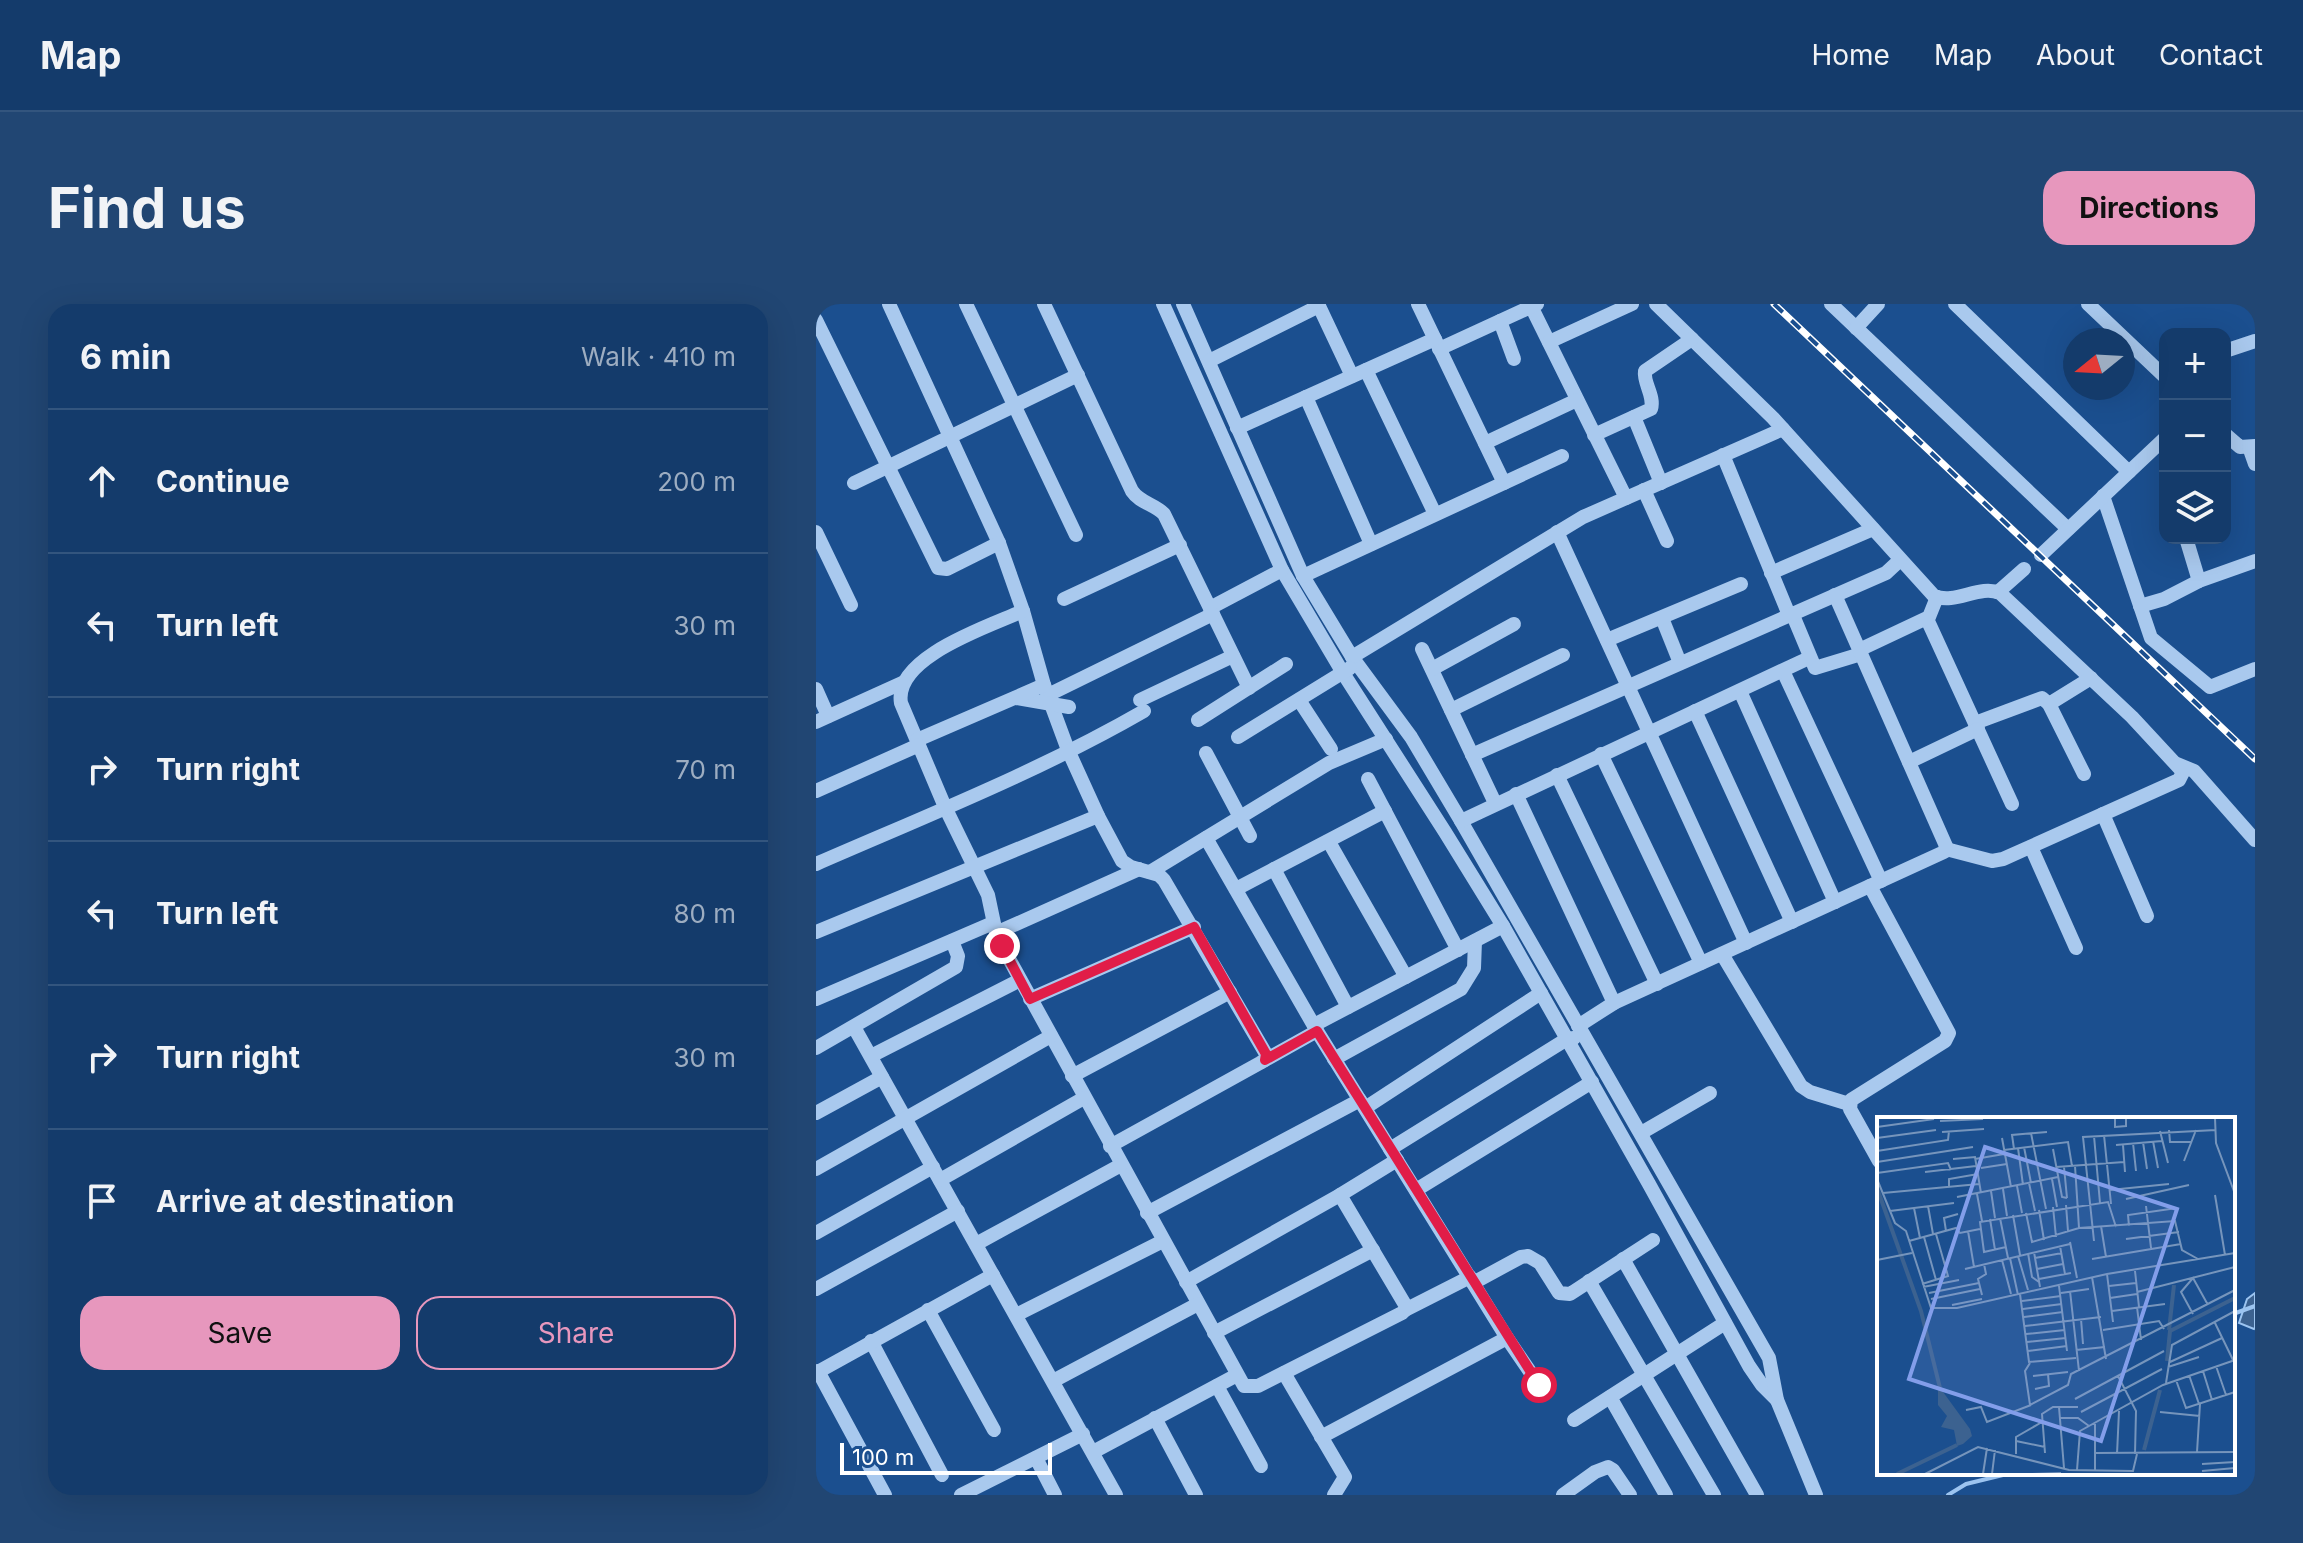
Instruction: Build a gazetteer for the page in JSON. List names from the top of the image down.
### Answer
{
  "scale_bar": "100 m",
  "north": "left",
  "page": {
    "header": "Map",
    "nav": [
      "Home",
      "Map",
      "About",
      "Contact"
    ],
    "buttons": [
      "Directions",
      ["Save", "Share"]
    ],
    "title": "Find us",
    "heading": ["6 min", "Walk · 410 m"],
    "map_buttons": ["+", "−"],
    "list": [
      ["Continue", "200 m"],
      ["Turn left", "30 m"],
      ["Turn right", "70 m"],
      ["Turn left", "80 m"],
      ["Turn right", "30 m"],
      "Arrive at destination"
    ],
    "scale": "100 m"
  }
}
